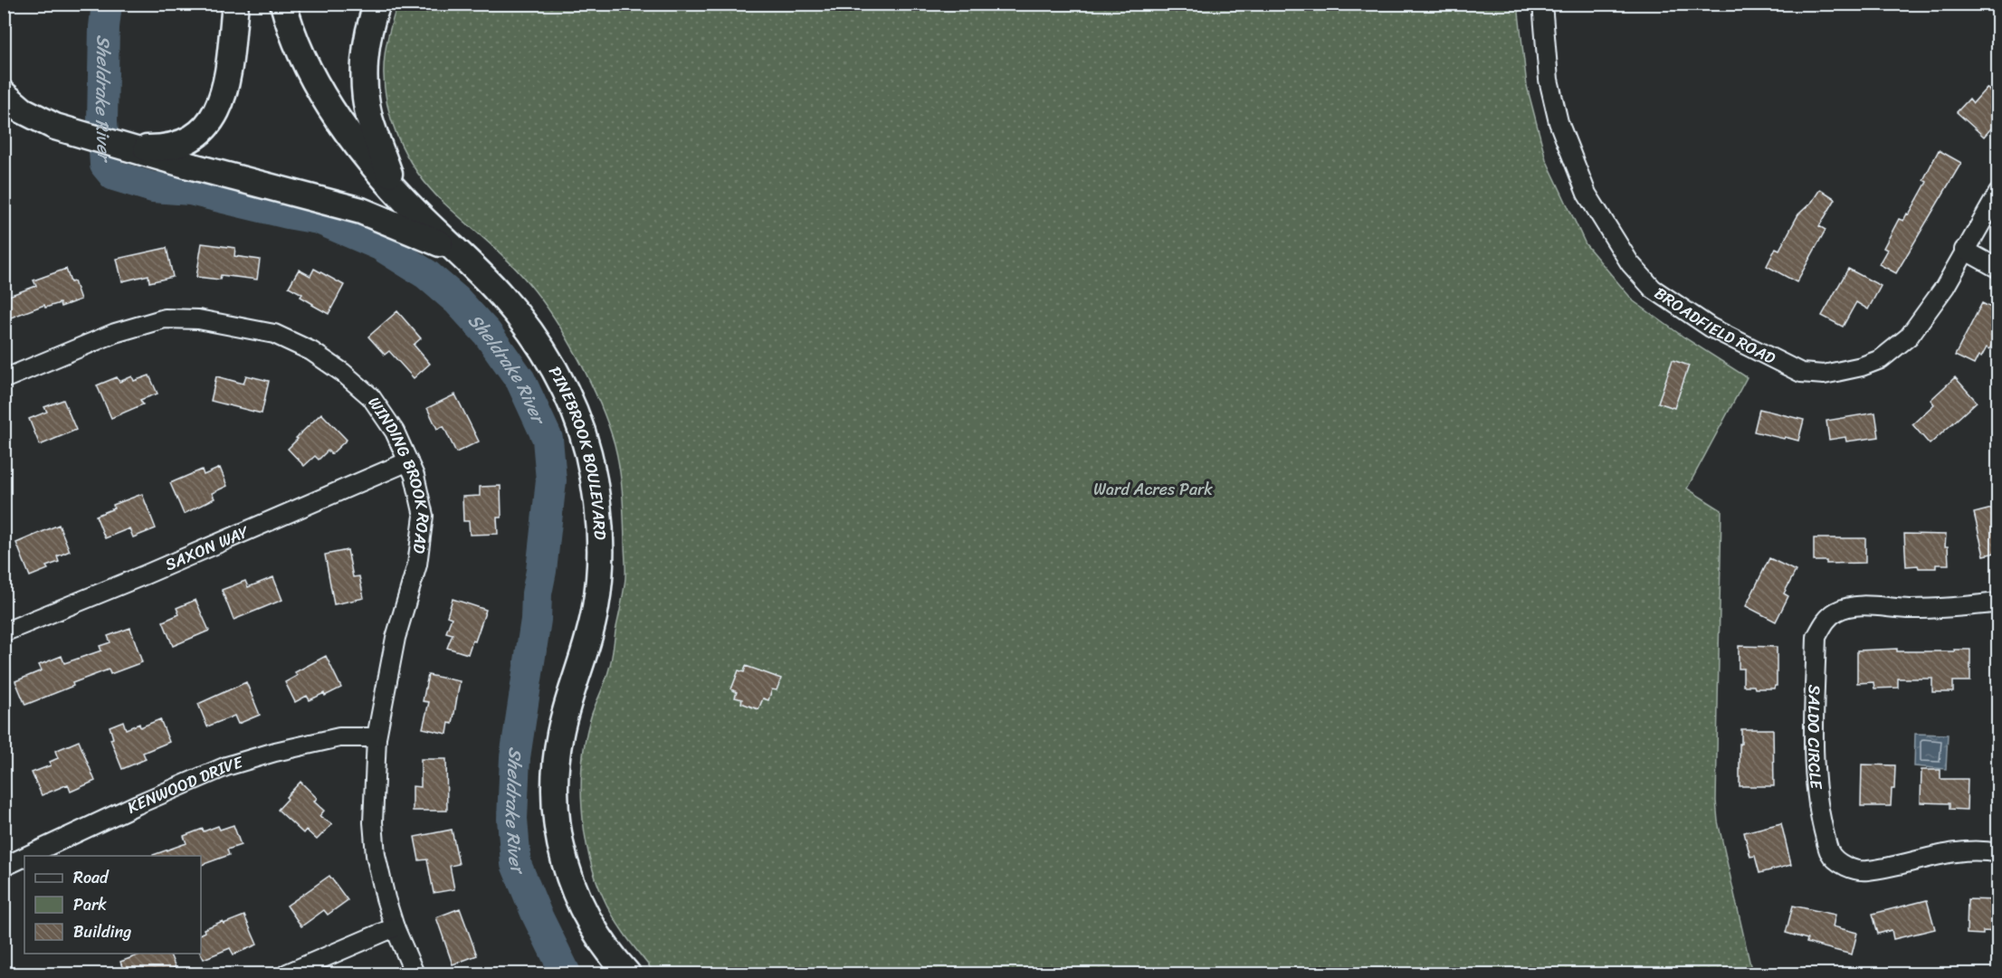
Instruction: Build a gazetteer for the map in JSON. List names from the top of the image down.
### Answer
{
  "streets": {
    "street": [
      "BROADFIELD ROAD",
      "PINEBROOK BOULEVARD",
      "WINDING BROOK ROAD",
      "SAXON WAY",
      "SALDO CIRCLE",
      "KENWOOD DRIVE"
    ]
  },
  "crossings": [
    ["WINDING BROOK ROAD", "SAXON WAY"],
    ["WINDING BROOK ROAD", "KENWOOD DRIVE"]
  ],
  "water": ["Sheldrake River"],
  "parks": ["Ward Acres Park"],
  "legend": ["Road", "Park", "Building"]
}
